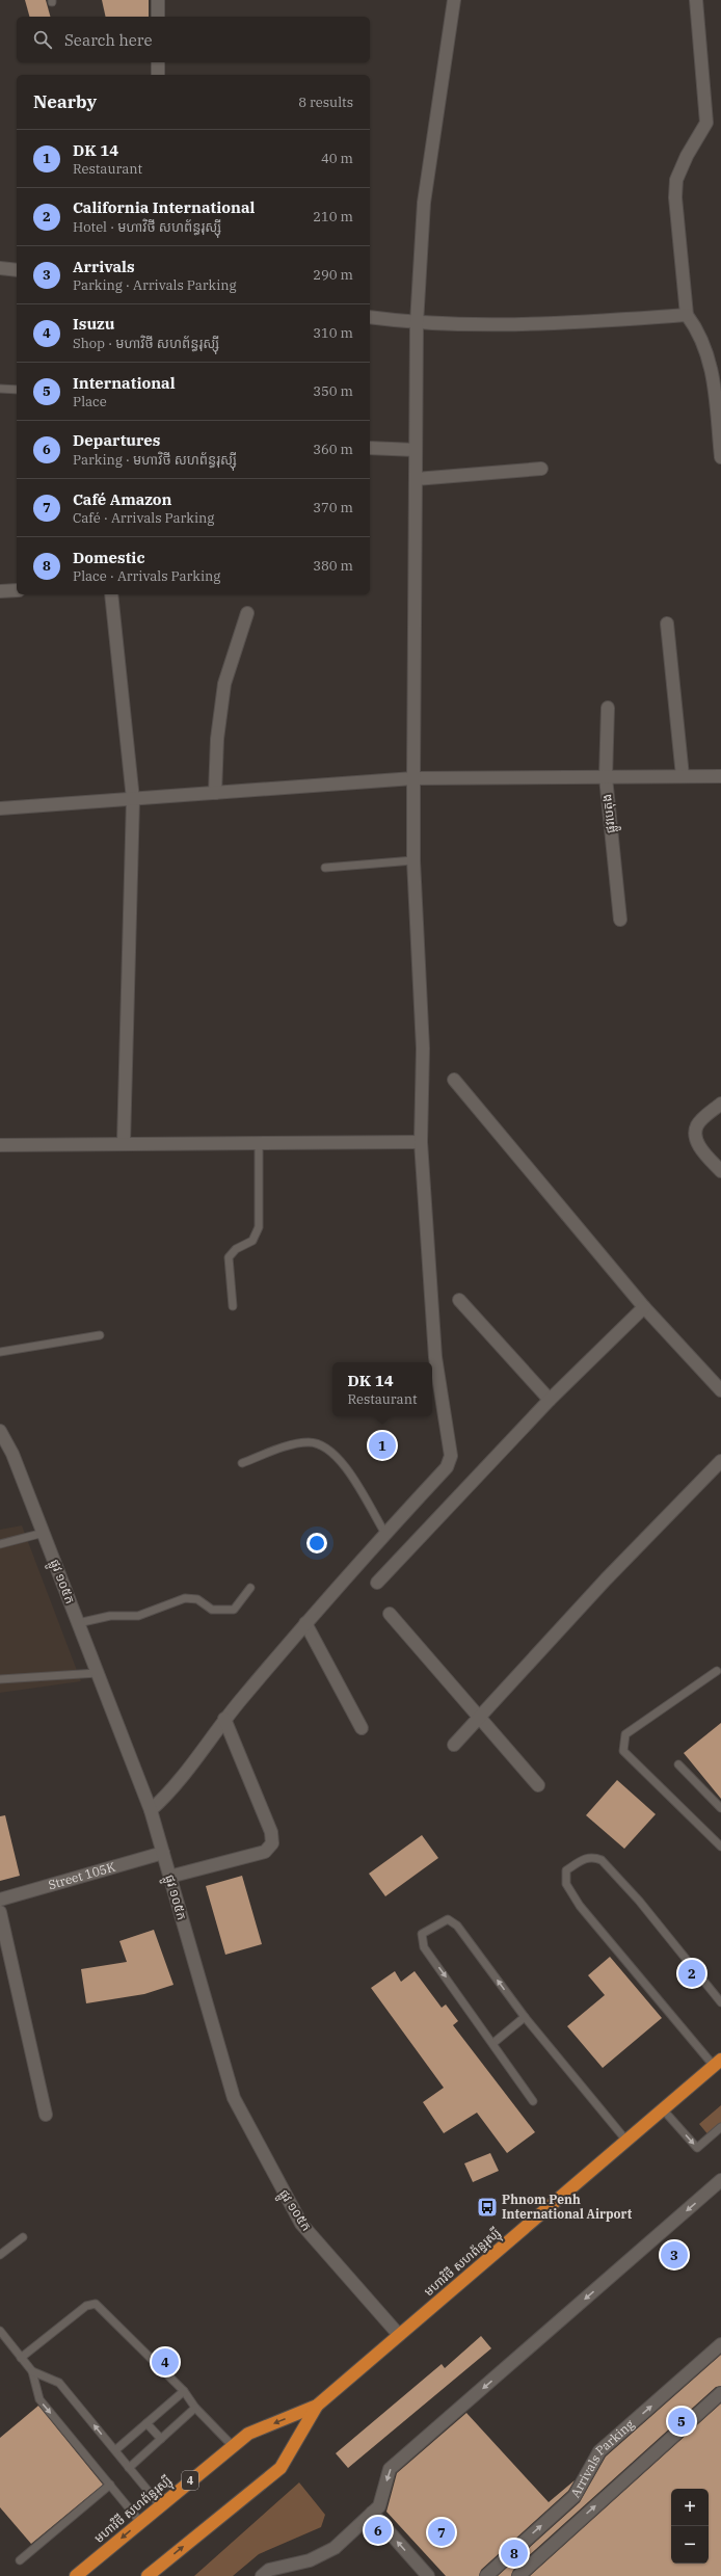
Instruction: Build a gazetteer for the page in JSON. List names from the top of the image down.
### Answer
{
  "streets": {
    "highway": ["មហាវិថី សហព័ន្ធរុស្ស៊ី", "4"],
    "street": [
      "ផ្លូវបេតុង",
      "ផ្លូវ ១០៥ក",
      "Street 105K",
      "Arrivals Parking"
    ]
  },
  "crossings": [
    ["ផ្លូវ ១០៥ក", "Street 105K"],
    ["ផ្លូវ ១០៥ក", "មហាវិថី សហព័ន្ធរុស្ស៊ី"]
  ],
  "places": {
    "bus stop": ["Phnom Penh International Airport"]
  },
  "page": {
    "search": "Search here",
    "heading": ["Nearby", "8 results"],
    "list": [
      {
        "mark": "1",
        "name": "DK 14",
        "note": "Restaurant",
        "value": "40 m"
      },
      {
        "mark": "2",
        "name": "California International",
        "note": "Hotel · មហាវិថី សហព័ន្ធរុស្ស៊ី",
        "value": "210 m"
      },
      {
        "mark": "3",
        "name": "Arrivals",
        "note": "Parking · Arrivals Parking",
        "value": "290 m"
      },
      {
        "mark": "4",
        "name": "Isuzu",
        "note": "Shop · មហាវិថី សហព័ន្ធរុស្ស៊ី",
        "value": "310 m"
      },
      {
        "mark": "5",
        "name": "International",
        "note": "Place",
        "value": "350 m"
      },
      {
        "mark": "6",
        "name": "Departures",
        "note": "Parking · មហាវិថី សហព័ន្ធរុស្ស៊ី",
        "value": "360 m"
      },
      {
        "mark": "7",
        "name": "Café Amazon",
        "note": "Café · Arrivals Parking",
        "value": "370 m"
      },
      {
        "mark": "8",
        "name": "Domestic",
        "note": "Place · Arrivals Parking",
        "value": "380 m"
      }
    ],
    "popup": ["DK 14", "Restaurant"],
    "pins": [
      "1",
      "2",
      "3",
      "4",
      "5",
      "6",
      "7",
      "8"
    ],
    "map_buttons": ["+", "−"]
  }
}
